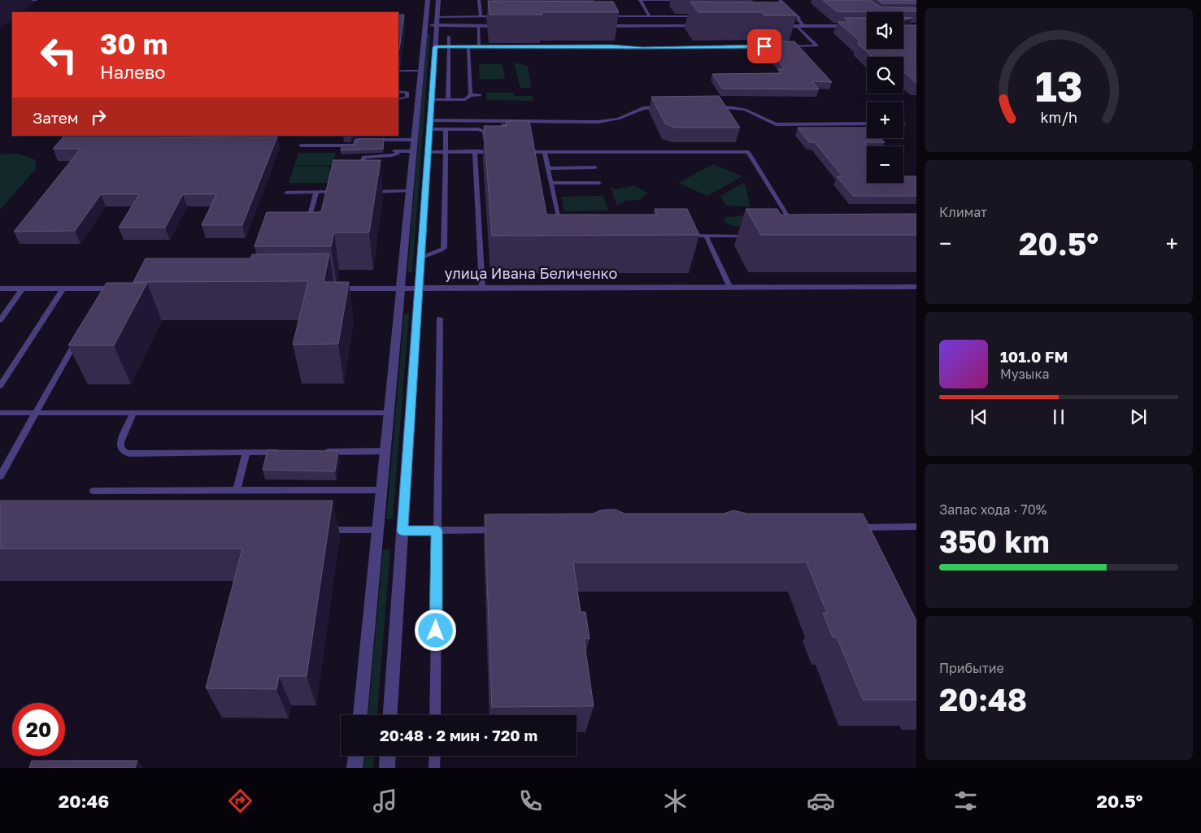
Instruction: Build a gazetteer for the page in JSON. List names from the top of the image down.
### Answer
{
  "streets": {
    "street": ["улица Ивана Беличенко"]
  },
  "page": {
    "map_buttons": ["+", "−"],
    "turn": ["30 m", "Налево"],
    "then": "Затем",
    "tile": [
      "Климат",
      ["Запас хода · 70%", "350 km"],
      ["Прибытие", "20:48"]
    ],
    "heat": ["−", "20.5°", "+"],
    "song": ["101.0 FM", "Музыка"],
    "limit": "20",
    "trip": "20:48 · 2 мин · 720 m",
    "tabs": ["20:46", "20.5°"],
    "gauge": ["13", "km/h"]
  }
}
